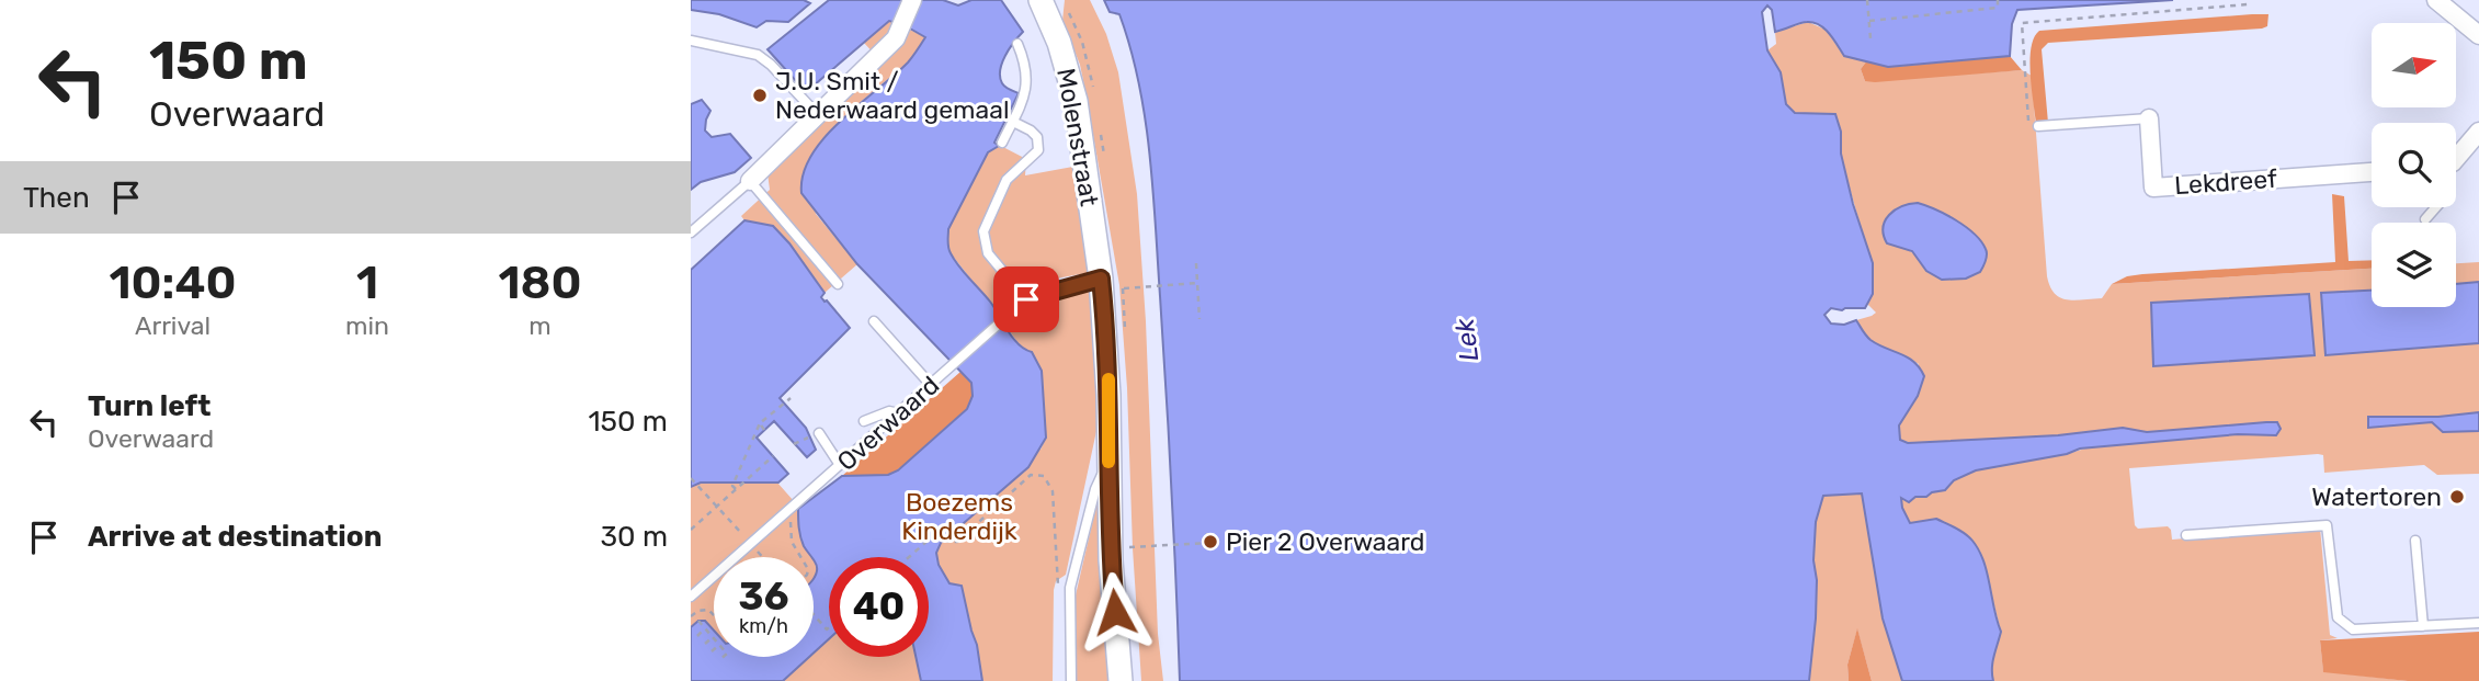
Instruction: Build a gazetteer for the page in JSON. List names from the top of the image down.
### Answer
{
  "streets": {
    "street": ["Molenstraat", "Lekdreef"],
    "lane": ["Overwaard"]
  },
  "crossings": [
    ["Molenstraat", "Overwaard"]
  ],
  "water": ["Lek"],
  "parks": ["Boezems Kinderdijk"],
  "places": ["J.U. Smit / Nederwaard gemaal", "Watertoren", "Pier 2 Overwaard"],
  "north": "right",
  "page": {
    "turn": ["150 m", "Overwaard"],
    "then": "Then",
    "eta": [
      "10:40",
      "Arrival",
      "1",
      "min",
      "180",
      "m"
    ],
    "list": [
      {
        "name": "Turn left",
        "note": "Overwaard",
        "value": "150 m"
      },
      {
        "name": "Arrive at destination",
        "value": "30 m"
      }
    ],
    "speed": "36 km/h",
    "limit": "40"
  }
}
